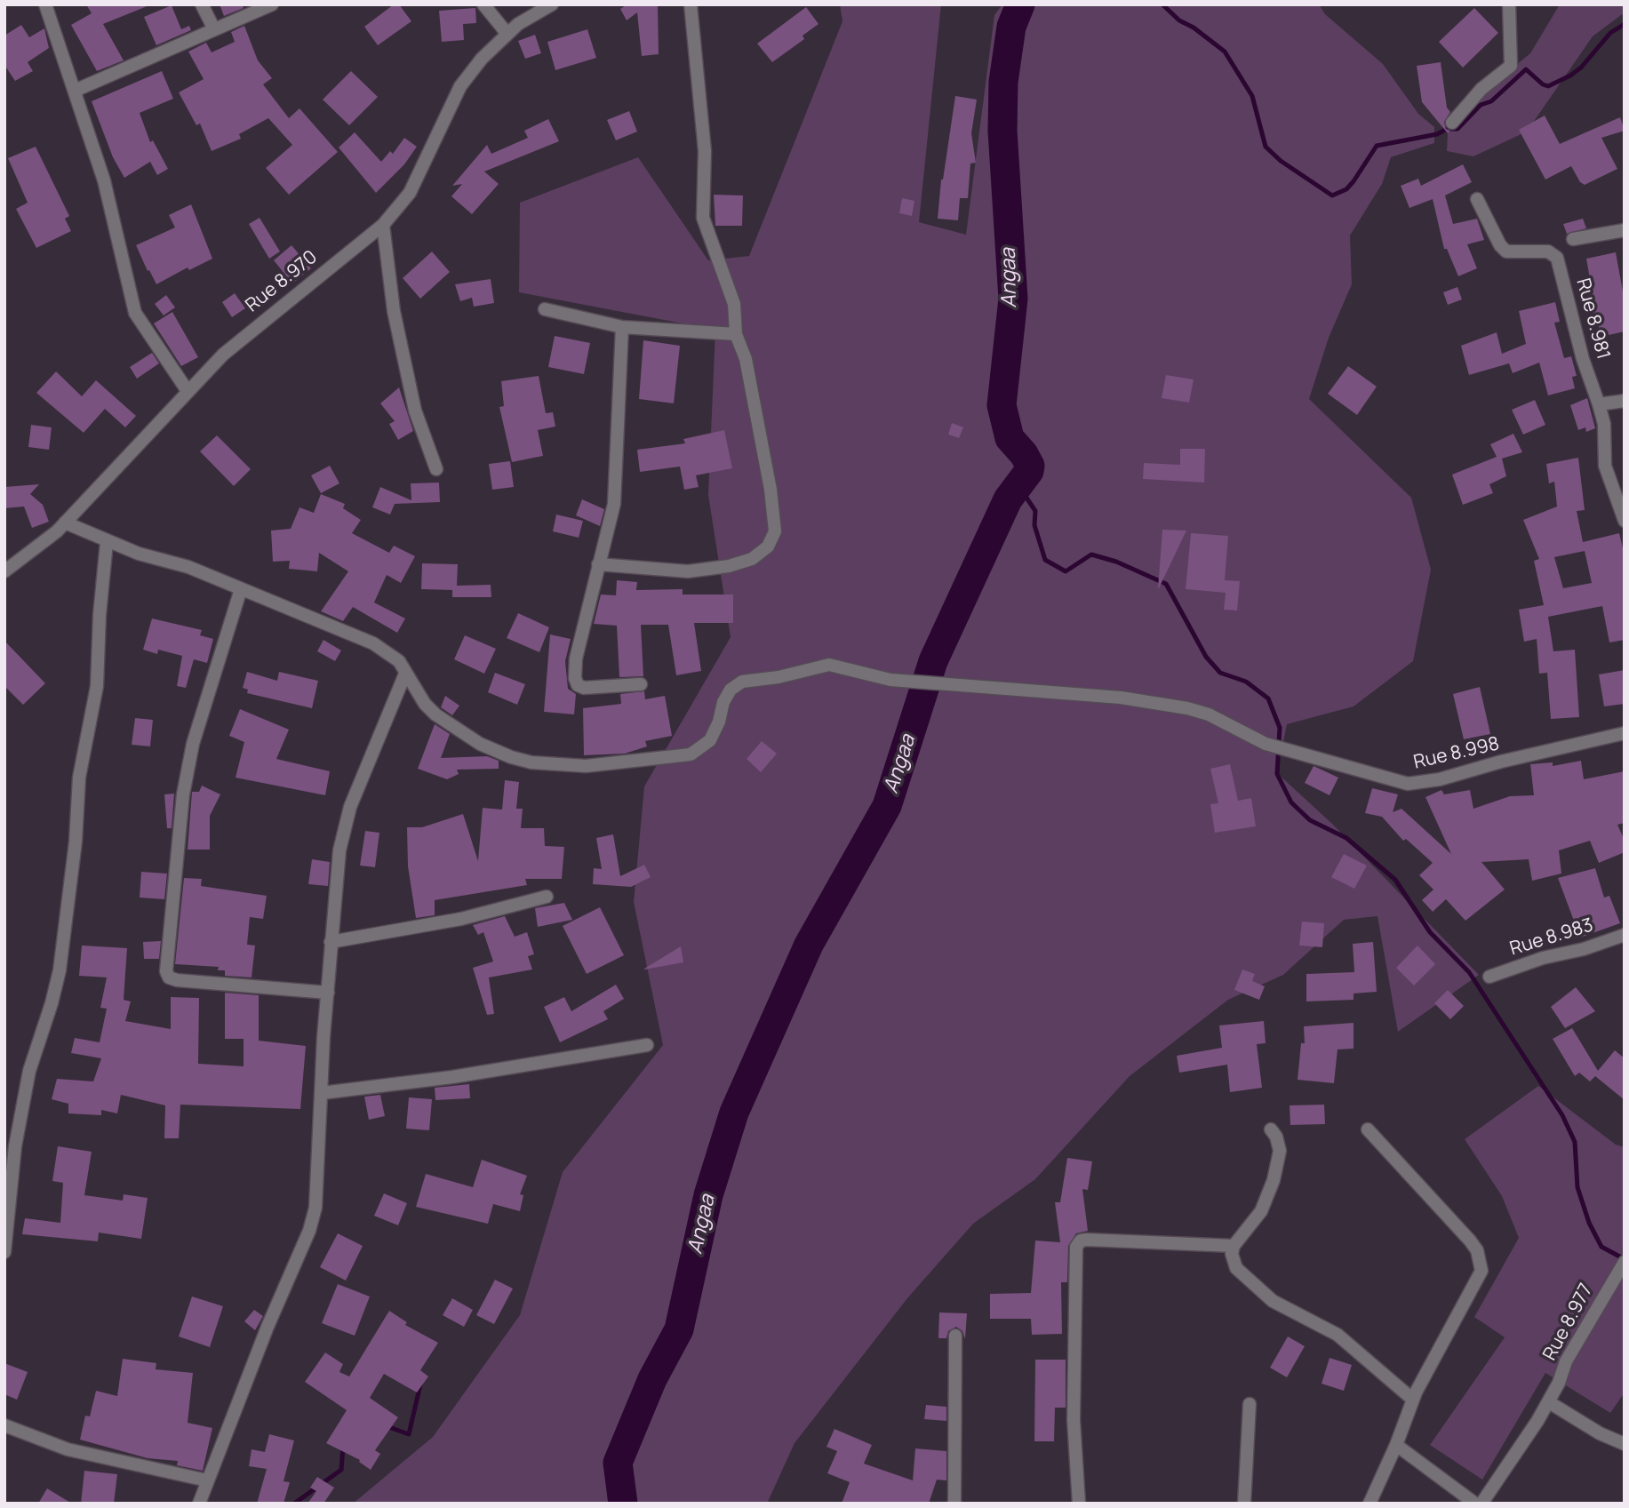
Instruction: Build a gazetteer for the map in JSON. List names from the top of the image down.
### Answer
{
  "streets": {
    "street": [
      "Rue 8.970",
      "Rue 8.981",
      "Rue 8.998",
      "Rue 8.983",
      "Rue 8.977"
    ]
  },
  "crossings": [
    ["Rue 8.970", "Rue 8.998"]
  ],
  "water": ["Angaa"]
}
